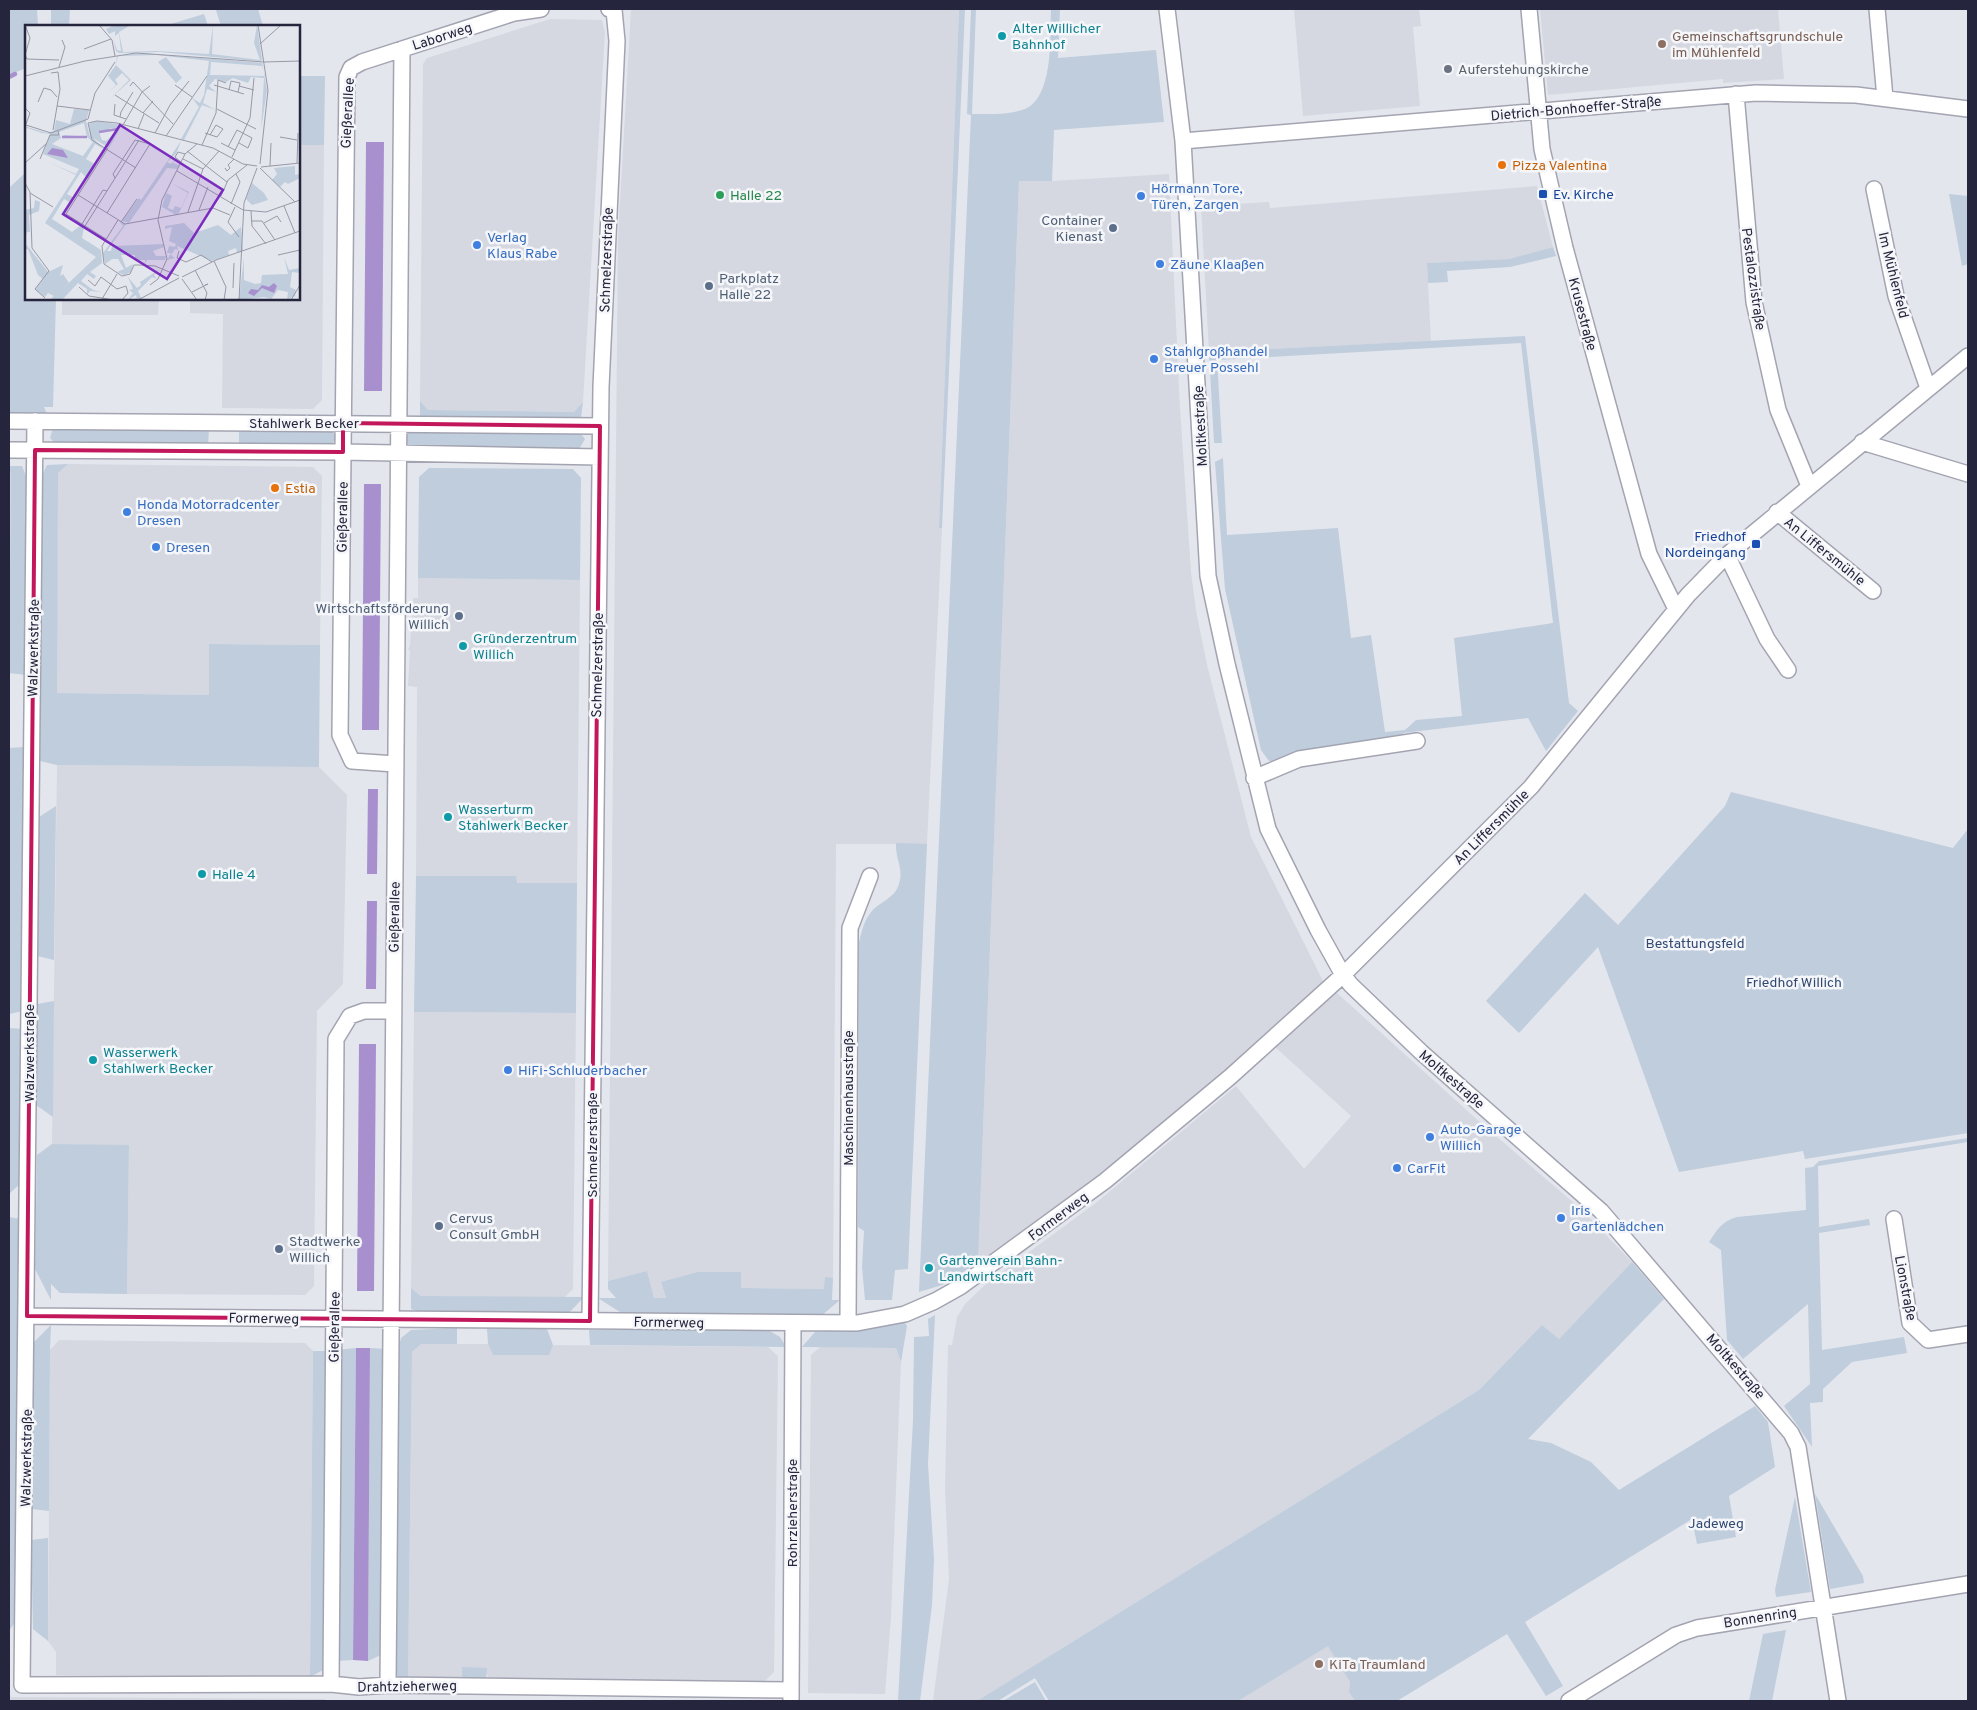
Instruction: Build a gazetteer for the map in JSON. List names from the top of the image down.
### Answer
{
  "streets": {
    "street": [
      "Laborweg",
      "Dietrich-Bonhoeffer-Straße",
      "Gießerallee",
      "Schmelzerstraße",
      "Im Mühlenfeld",
      "Pestalozzistraße",
      "Krusestraße",
      "Stahlwerk Becker",
      "Moltkestraße",
      "An Liffersmühle",
      "Walzwerkstraße",
      "Maschinenhausstraße",
      "Formerweg",
      "Lionstraße",
      "Rohrzieherstraße",
      "Bonnenring",
      "Drahtzieherweg"
    ]
  },
  "crossings": [
    ["Laborweg", "Gießerallee"],
    ["Dietrich-Bonhoeffer-Straße", "Pestalozzistraße"],
    ["Dietrich-Bonhoeffer-Straße", "Krusestraße"],
    ["Dietrich-Bonhoeffer-Straße", "Moltkestraße"],
    ["Gießerallee", "Stahlwerk Becker"],
    ["Gießerallee", "Formerweg"],
    ["Gießerallee", "Drahtzieherweg"],
    ["Schmelzerstraße", "Stahlwerk Becker"],
    ["Schmelzerstraße", "Formerweg"],
    ["Im Mühlenfeld", "An Liffersmühle"],
    ["Pestalozzistraße", "An Liffersmühle"],
    ["Krusestraße", "An Liffersmühle"],
    ["Stahlwerk Becker", "Walzwerkstraße"],
    ["Moltkestraße", "An Liffersmühle"],
    ["Moltkestraße", "Bonnenring"],
    ["An Liffersmühle", "Formerweg"],
    ["Walzwerkstraße", "Formerweg"],
    ["Walzwerkstraße", "Drahtzieherweg"],
    ["Maschinenhausstraße", "Formerweg"],
    ["Formerweg", "Rohrzieherstraße"],
    ["Rohrzieherstraße", "Drahtzieherweg"]
  ],
  "parks": ["Bestattungsfeld", "Friedhof Willich", "Jadeweg"],
  "places": {
    "other": [
      "Alter Willicher Bahnhof",
      "Gemeinschaftsgrundschule im Mühlenfeld",
      "Auferstehungskirche",
      "Pizza Valentina",
      "Halle 22",
      "Hörmann Tore, Türen, Zargen",
      "Container Kienast",
      "Verlag Klaus Rabe",
      "Zäune Klaaßen",
      "Parkplatz Halle 22",
      "Stahlgroßhandel Breuer Possehl",
      "Estia",
      "Honda Motorradcenter Dresen",
      "Dresen",
      "Wirtschaftsförderung Willich",
      "Gründerzentrum Willich",
      "Wasserturm Stahlwerk Becker",
      "Halle 4",
      "Wasserwerk Stahlwerk Becker",
      "HiFi-Schluderbacher",
      "Auto-Garage Willich",
      "CarFit",
      "Iris Gartenlädchen",
      "Cervus Consult GmbH",
      "Stadtwerke Willich",
      "Gartenverein Bahn- Landwirtschaft",
      "KiTa Traumland"
    ],
    "transit": ["Ev. Kirche", "Friedhof Nordeingang"]
  }
}
